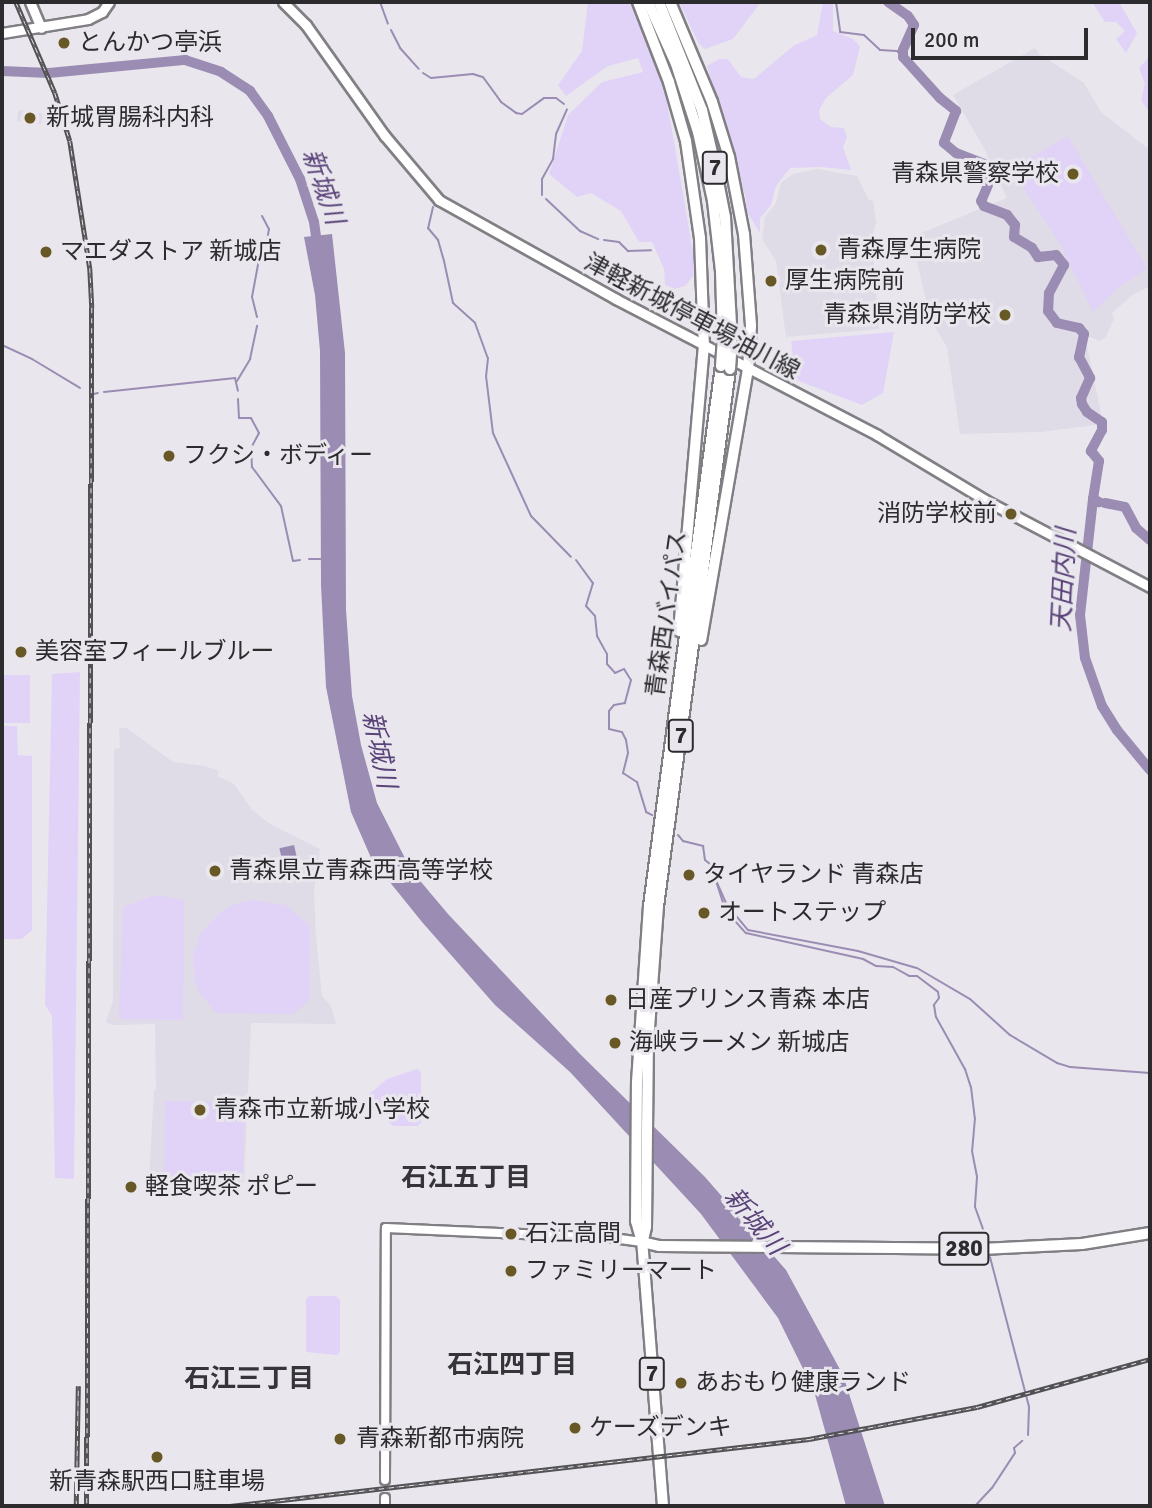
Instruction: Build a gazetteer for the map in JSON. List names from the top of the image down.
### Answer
{
  "streets": {
    "highway": ["7", "青森西バイパス", "280"],
    "main road": ["津軽新城停車場油川線"]
  },
  "crossings": [
    ["青森西バイパス", "280"]
  ],
  "districts": ["石江五丁目", "石江四丁目", "石江三丁目"],
  "water": ["新城川", "天田内川"],
  "places": [
    "とんかつ亭浜",
    "新城胃腸科内科",
    "青森県警察学校",
    "青森厚生病院",
    "マエダストア 新城店",
    "厚生病院前",
    "青森県消防学校",
    "フクシ・ボディー",
    "消防学校前",
    "美容室フィールブルー",
    "青森県立青森西高等学校",
    "タイヤランド 青森店",
    "オートステップ",
    "日産プリンス青森 本店",
    "海峡ラーメン 新城店",
    "青森市立新城小学校",
    "軽食喫茶 ポピー",
    "石江高間",
    "ファミリーマート",
    "あおもり健康ランド",
    "ケーズデンキ",
    "青森新都市病院",
    "新青森駅西口駐車場"
  ],
  "scale_bar": "200 m"
}
